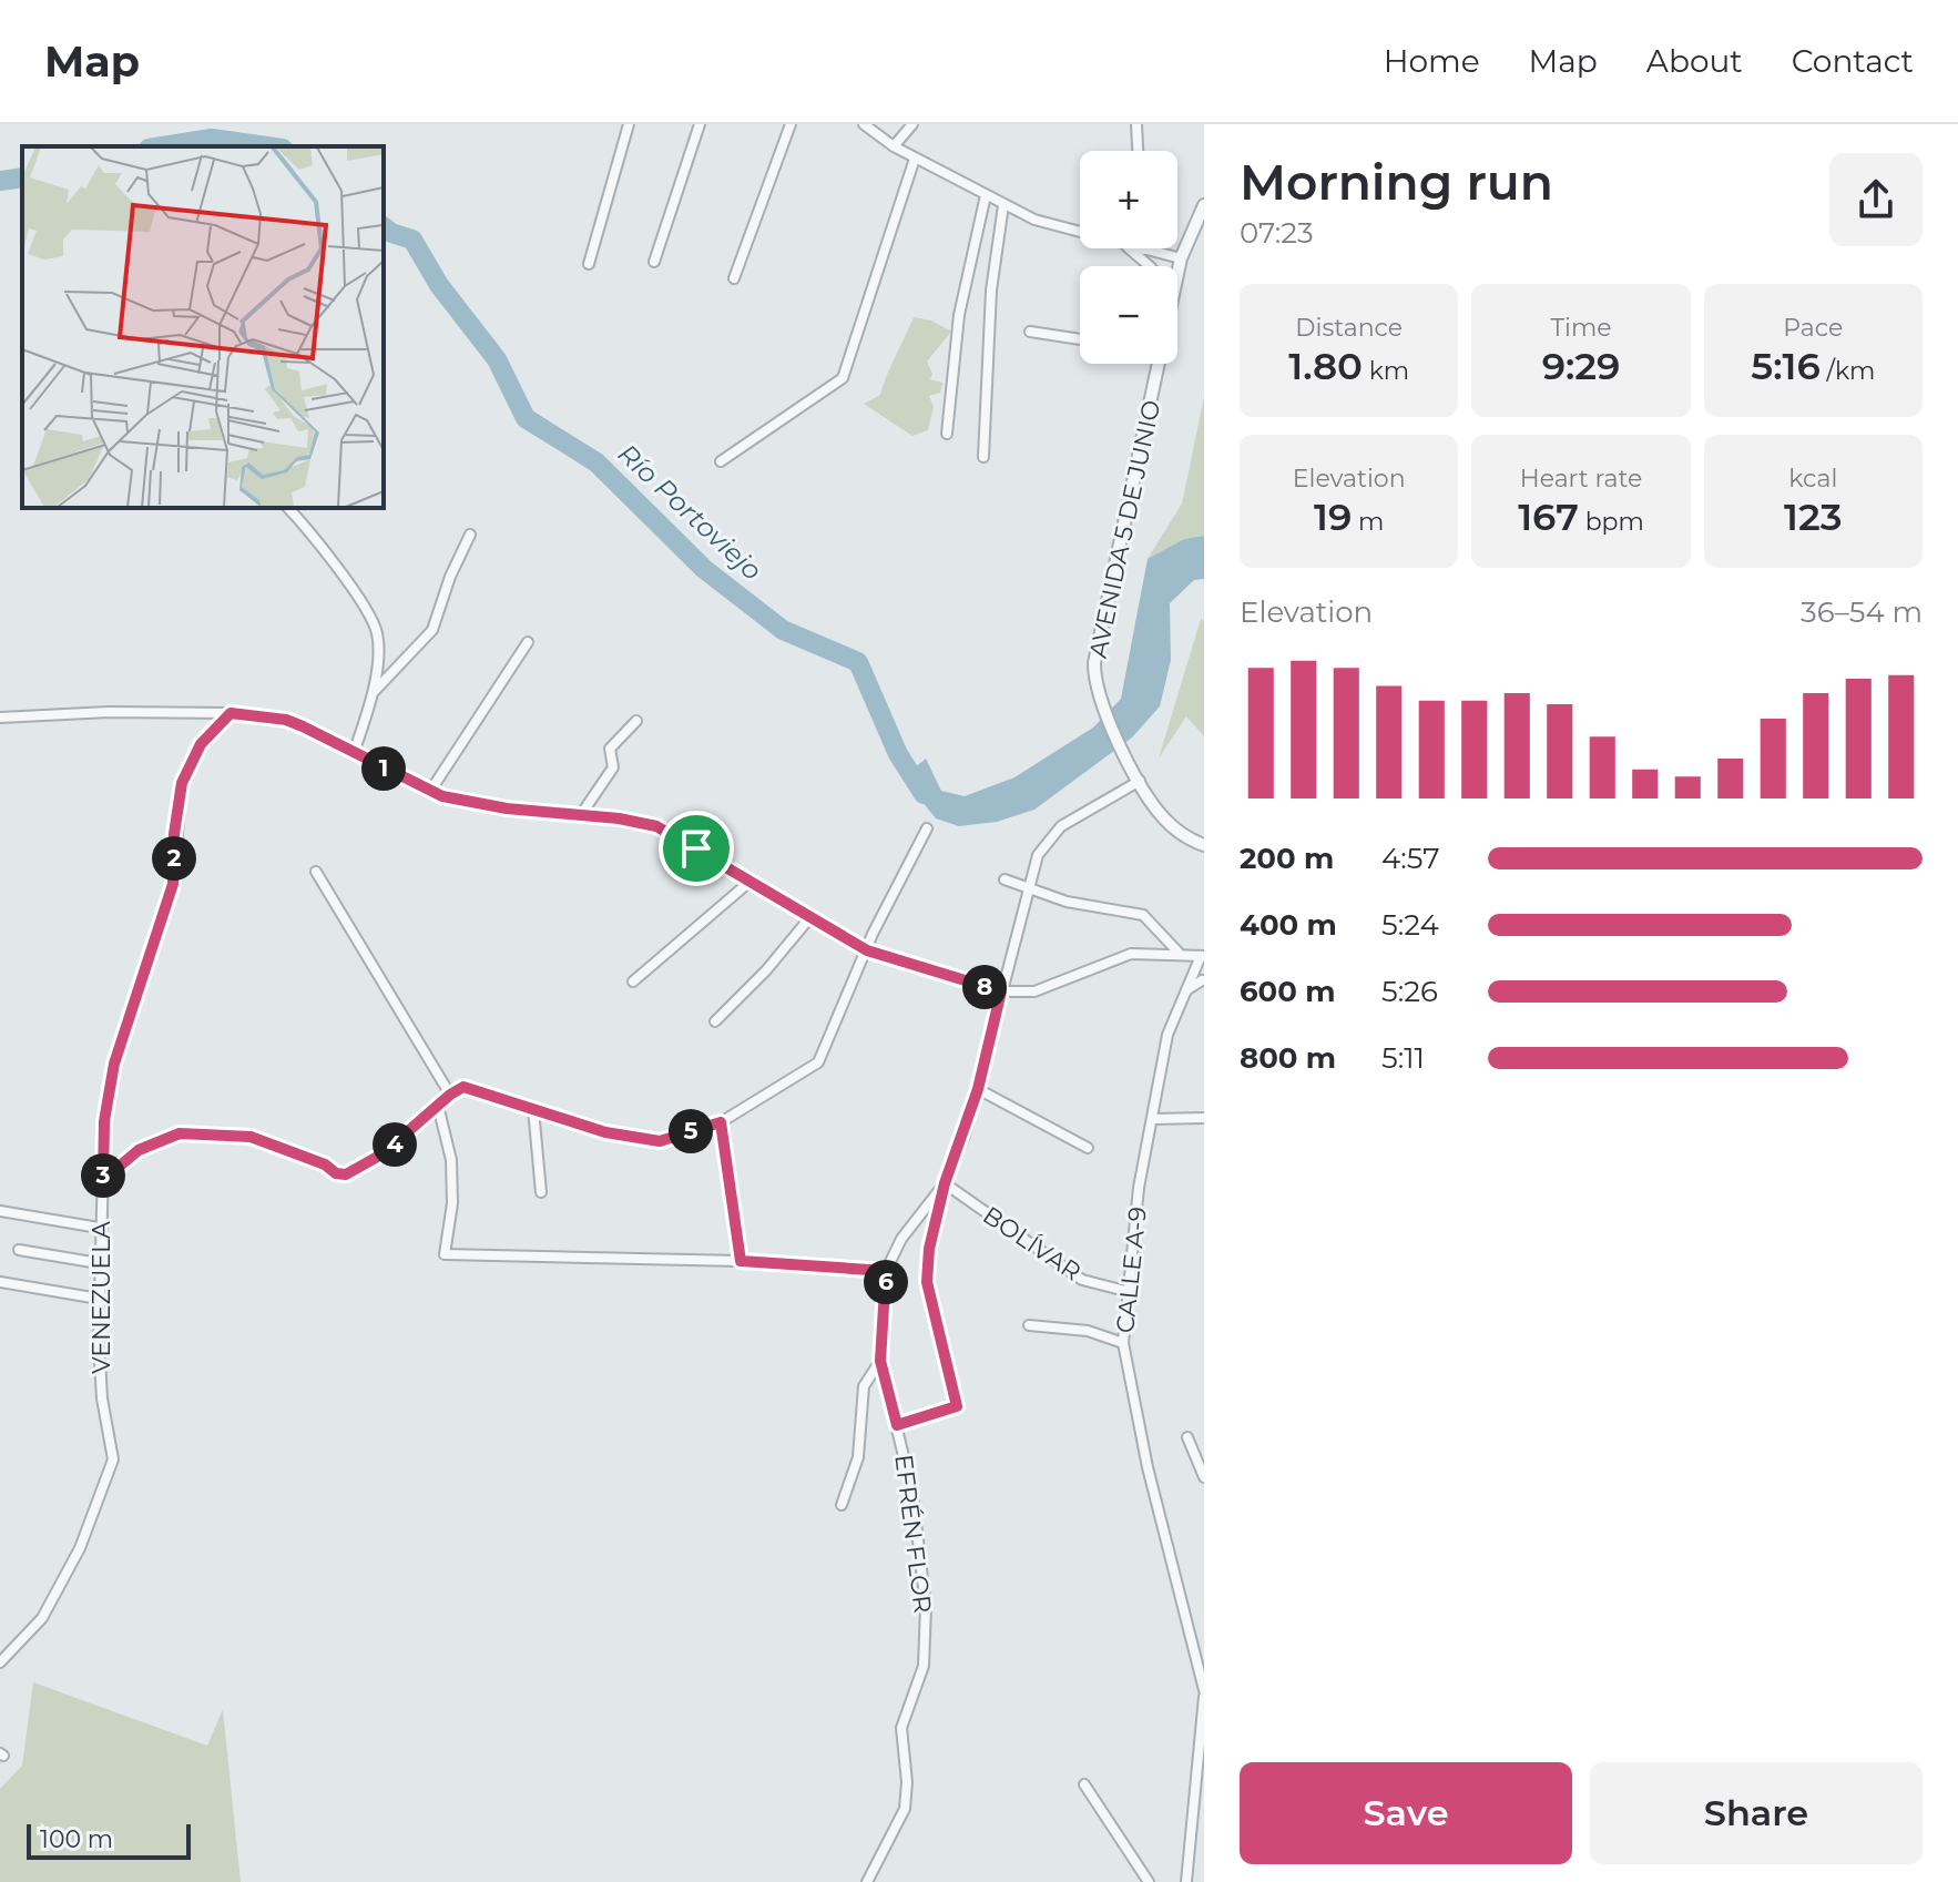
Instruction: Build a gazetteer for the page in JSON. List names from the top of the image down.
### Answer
{
  "streets": {
    "street": [
      "AVENIDA 5 DE JUNIO",
      "BOLÍVAR",
      "CALLE A-9",
      "VENEZUELA",
      "EFRÉN FLOR"
    ]
  },
  "crossings": [
    ["AVENIDA 5 DE JUNIO", "EFRÉN FLOR"],
    ["BOLÍVAR", "CALLE A-9"],
    ["BOLÍVAR", "EFRÉN FLOR"]
  ],
  "water": ["Río Portoviejo"],
  "scale_bar": "100 m",
  "page": {
    "header": "Map",
    "nav": [
      "Home",
      "Map",
      "About",
      "Contact"
    ],
    "heading": ["Morning run", "07:23"],
    "map_buttons": ["+", "−"],
    "stats": [
      ["Distance", "1.80 km"],
      ["Time", "9:29"],
      ["Pace", "5:16 /km"],
      ["Elevation", "19 m"],
      ["Heart rate", "167 bpm"],
      ["kcal", "123"]
    ],
    "chart": ["Elevation", "36–54 m"],
    "pins": [
      "1",
      "2",
      "8",
      "5",
      "4",
      "3",
      "6"
    ],
    "list": [
      {
        "name": "200 m",
        "note": "4:57"
      },
      {
        "name": "400 m",
        "note": "5:24"
      },
      {
        "name": "600 m",
        "note": "5:26"
      },
      {
        "name": "800 m",
        "note": "5:11"
      }
    ],
    "buttons": ["Save", "Share"],
    "scale": "100 m"
  }
}
